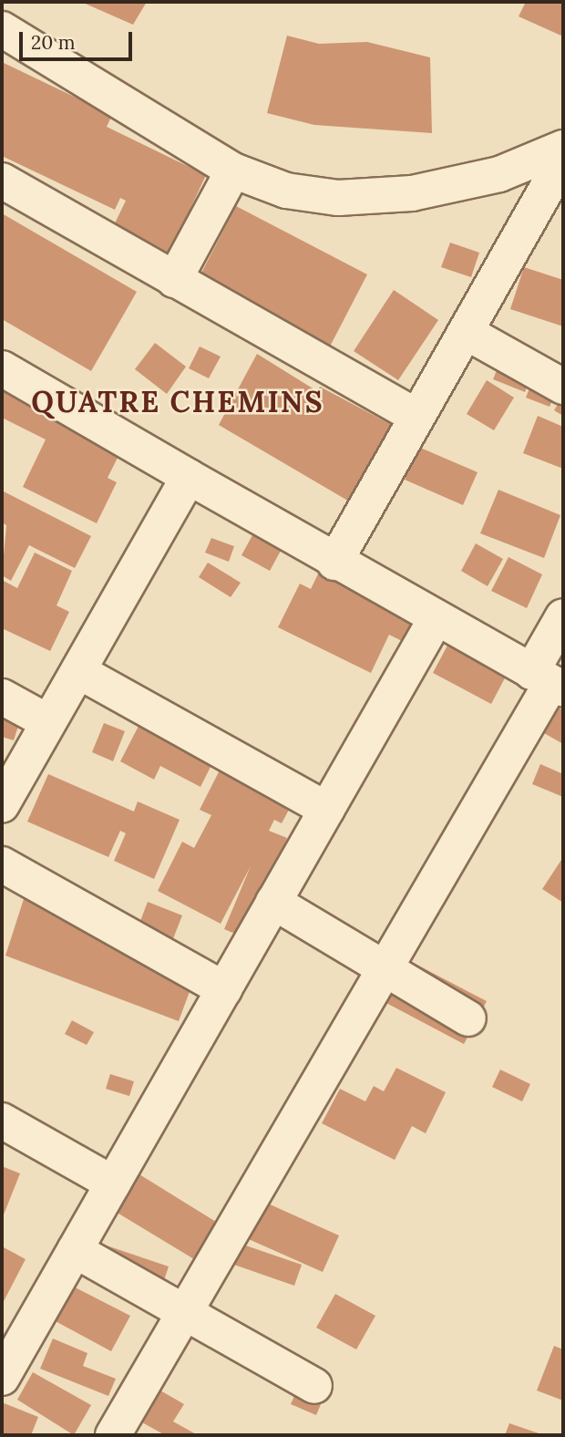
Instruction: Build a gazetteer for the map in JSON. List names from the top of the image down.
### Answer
{
  "districts": ["QUATRE CHEMINS"],
  "scale_bar": "20 m"
}
